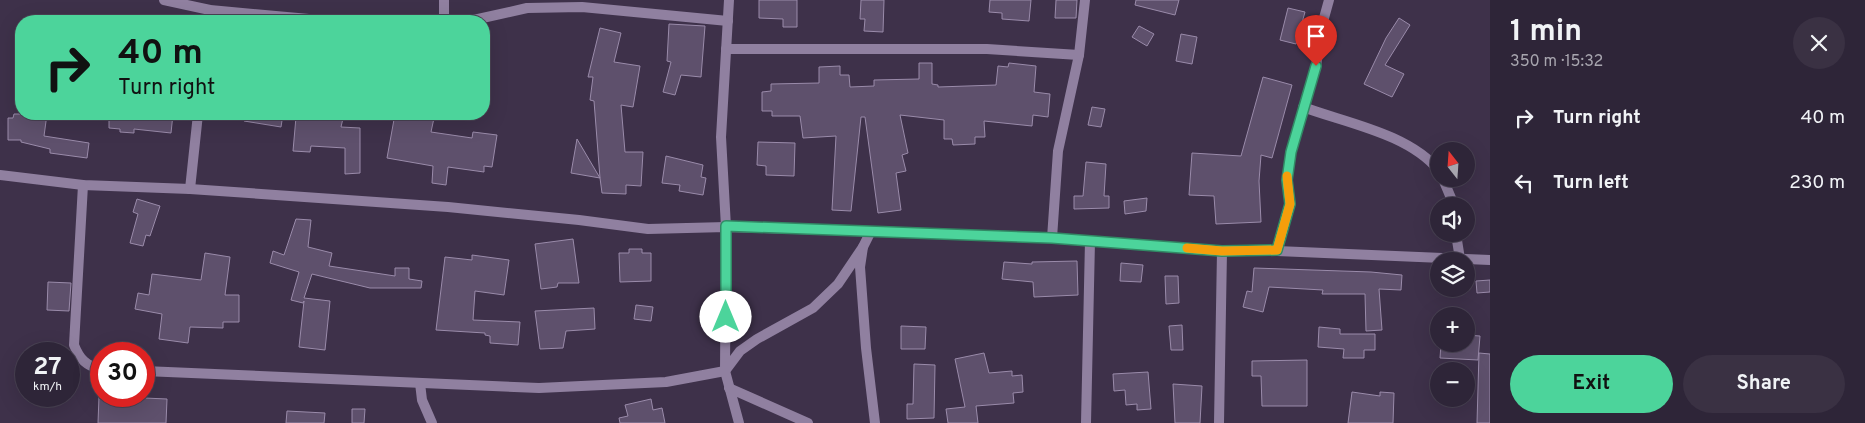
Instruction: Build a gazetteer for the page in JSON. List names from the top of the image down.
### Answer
{
  "north": "top",
  "page": {
    "heading": ["1 min", "350 m · 15:32"],
    "turn": ["40 m", "Turn right"],
    "list": [
      {
        "name": "Turn right",
        "value": "40 m"
      },
      {
        "name": "Turn left",
        "value": "230 m"
      }
    ],
    "map_buttons": ["+", "−"],
    "speed": "27 km/h",
    "limit": "30",
    "buttons": ["Exit", "Share"]
  }
}
